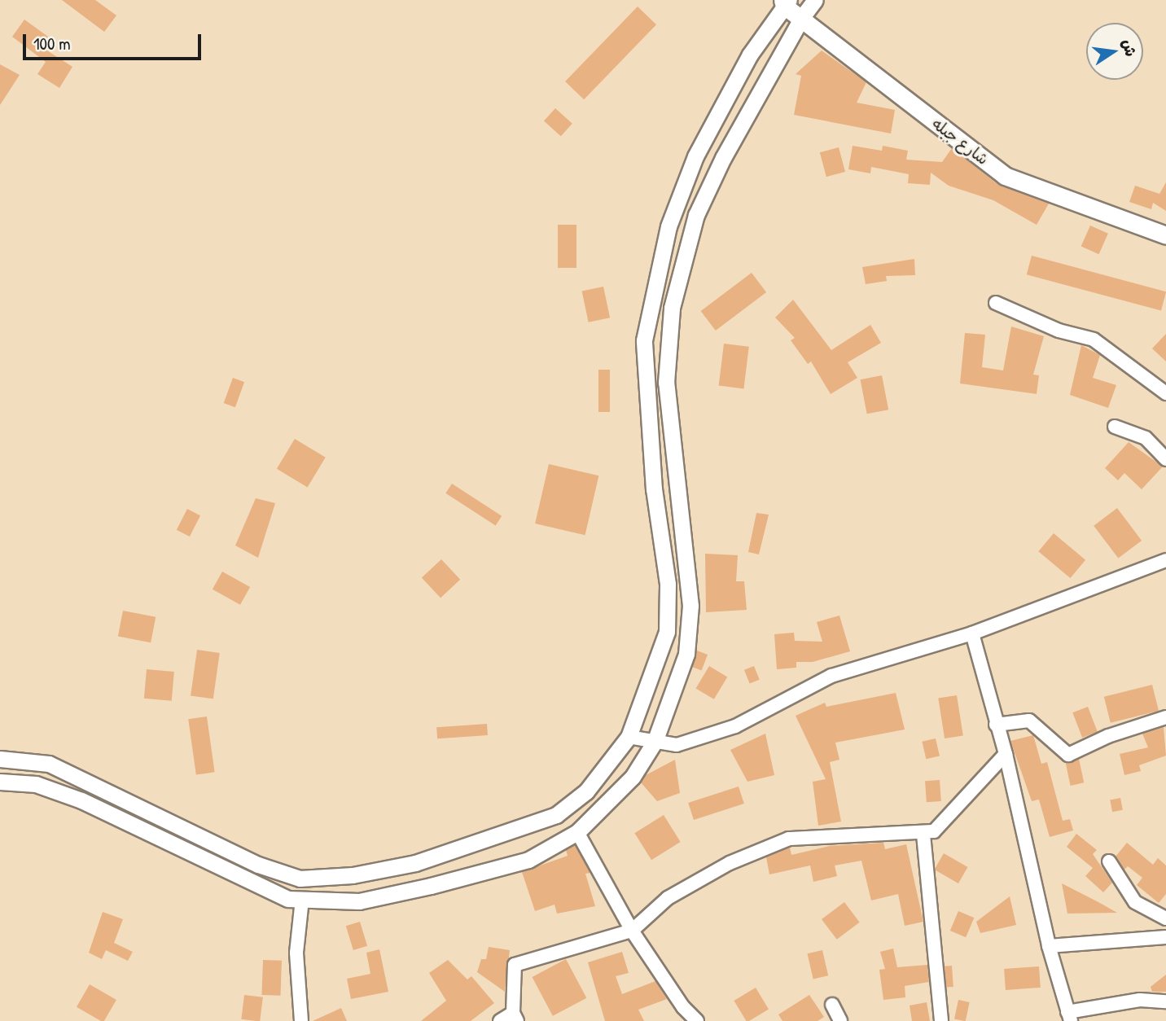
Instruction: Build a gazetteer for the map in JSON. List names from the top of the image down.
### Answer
{
  "streets": {
    "main road": ["شارع جبله"]
  },
  "scale_bar": "100 m",
  "north": "right"
}
